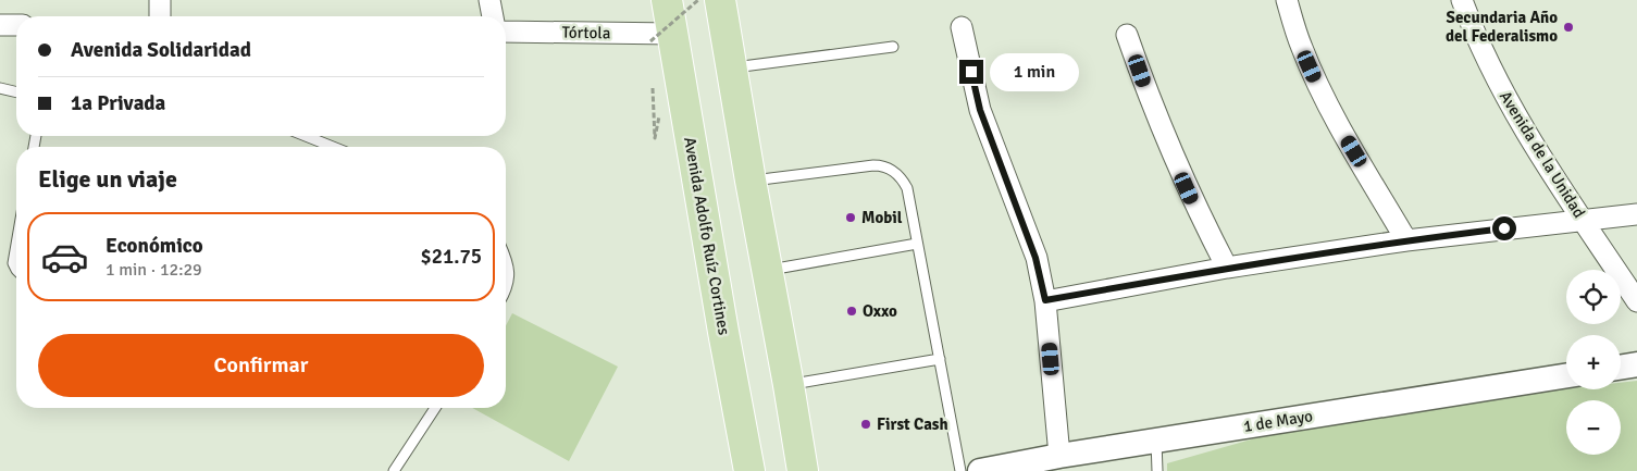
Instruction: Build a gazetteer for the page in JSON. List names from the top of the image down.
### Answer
{
  "streets": {
    "main road": ["Avenida Adolfo Ruíz Cortines"],
    "street": ["Tórtola", "Avenida de la Unidad", "1 de Mayo"]
  },
  "crossings": [
    ["Tórtola", "Avenida Adolfo Ruíz Cortines"]
  ],
  "places": [
    "Secundaria Año del Federalismo",
    "Mobil",
    "Oxxo",
    "First Cash"
  ],
  "page": {
    "banner": ["Avenida Solidaridad", "1a Privada"],
    "bubble": "1 min",
    "heading": "Elige un viaje",
    "list": [
      {
        "name": "Económico",
        "note": "1 min · 12:29",
        "value": "$21.75"
      }
    ],
    "map_buttons": ["+", "−"],
    "buttons": "Confirmar"
  }
}
